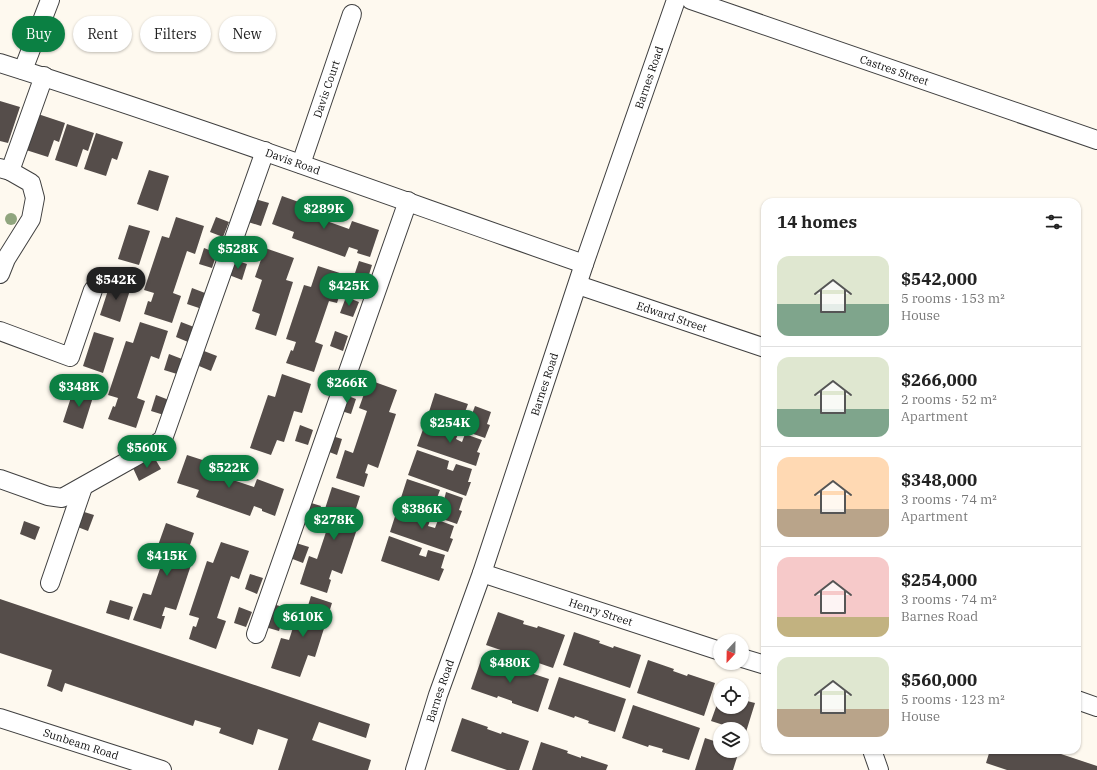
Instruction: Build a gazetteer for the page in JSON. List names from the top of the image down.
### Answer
{
  "streets": {
    "street": [
      "Castres Street",
      "Barnes Road",
      "Davis Court",
      "Davis Road",
      "Edward Street",
      "Henry Street",
      "Sunbeam Road"
    ]
  },
  "crossings": [
    ["Barnes Road", "Davis Road"],
    ["Barnes Road", "Edward Street"],
    ["Barnes Road", "Henry Street"],
    ["Davis Court", "Davis Road"]
  ],
  "north": "bottom",
  "page": {
    "chip": [
      "Buy",
      "Rent",
      "Filters",
      "New"
    ],
    "price": [
      "$289K",
      "$528K",
      "$542K",
      "$425K",
      "$266K",
      "$348K",
      "$254K",
      "$560K",
      "$522K",
      "$386K",
      "$278K",
      "$415K",
      "$610K",
      "$480K"
    ],
    "heading": "14 homes",
    "list": [
      {
        "name": "$542,000",
        "note": "5 rooms · 153 m² · House"
      },
      {
        "name": "$266,000",
        "note": "2 rooms · 52 m² · Apartment"
      },
      {
        "name": "$348,000",
        "note": "3 rooms · 74 m² · Apartment"
      },
      {
        "name": "$254,000",
        "note": "3 rooms · 74 m² · Barnes Road"
      },
      {
        "name": "$560,000",
        "note": "5 rooms · 123 m² · House"
      }
    ]
  }
}
